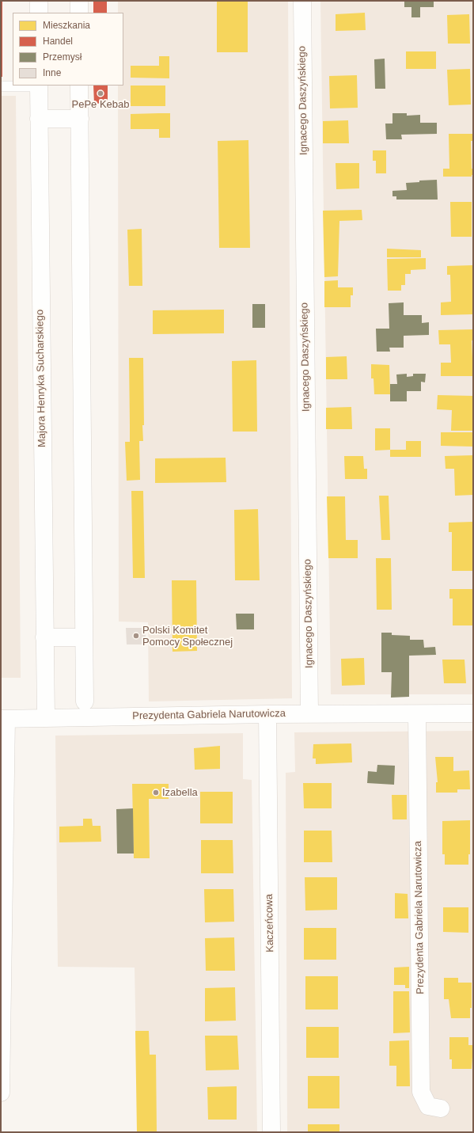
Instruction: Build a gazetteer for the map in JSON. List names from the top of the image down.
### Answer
{
  "streets": {
    "street": [
      "Ignacego Daszyńskiego",
      "Majora Henryka Sucharskiego",
      "Prezydenta Gabriela Narutowicza",
      "Kaczeńcowa"
    ]
  },
  "crossings": [
    ["Ignacego Daszyńskiego", "Prezydenta Gabriela Narutowicza"],
    ["Majora Henryka Sucharskiego", "Prezydenta Gabriela Narutowicza"],
    ["Prezydenta Gabriela Narutowicza", "Kaczeńcowa"]
  ],
  "places": ["PePe Kebab", "Polski Komitet Pomocy Społecznej", "Izabella"],
  "legend": [
    "Mieszkania",
    "Handel",
    "Przemysł",
    "Inne"
  ]
}
